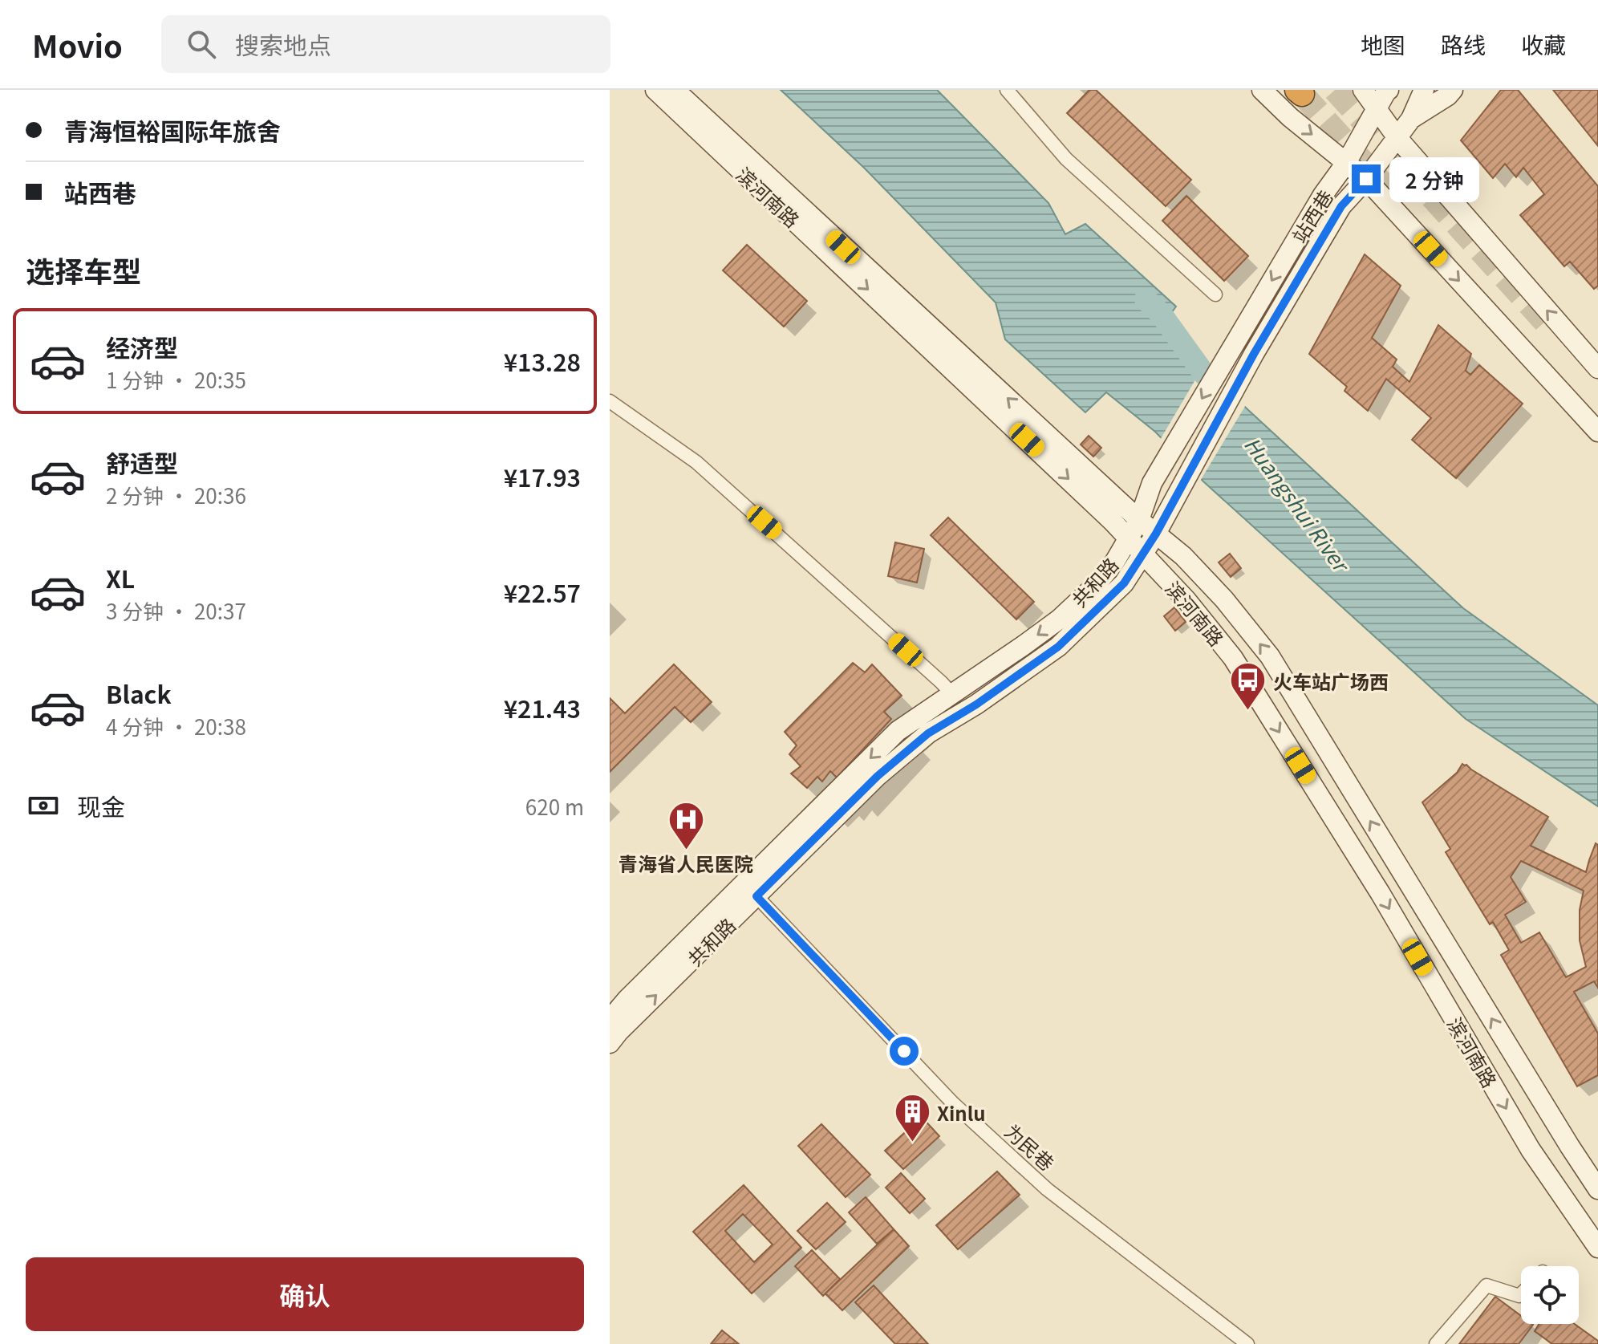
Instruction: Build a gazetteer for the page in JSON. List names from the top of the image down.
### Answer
{
  "streets": {
    "main road": ["滨河南路", "站西巷", "共和路"],
    "street": ["为民巷"]
  },
  "crossings": [
    ["滨河南路", "共和路"],
    ["站西巷", "共和路"],
    ["共和路", "为民巷"]
  ],
  "water": ["Huangshui River"],
  "places": {
    "bus stop": ["火车站广场西"],
    "hospital": ["青海省人民医院"],
    "building": ["Xinlu"]
  },
  "page": {
    "header": "Movio",
    "search": "搜索地点",
    "nav": ["地图", "路线", "收藏"],
    "banner": ["青海恒裕国际年旅舍", "站西巷"],
    "bubble": "2 分钟",
    "heading": "选择车型",
    "list": [
      {
        "name": "经济型",
        "note": "1 分钟 · 20:35",
        "value": "¥13.28"
      },
      {
        "name": "舒适型",
        "note": "2 分钟 · 20:36",
        "value": "¥17.93"
      },
      {
        "name": "XL",
        "note": "3 分钟 · 20:37",
        "value": "¥22.57"
      },
      {
        "name": "Black",
        "note": "4 分钟 · 20:38",
        "value": "¥21.43"
      }
    ],
    "pay": ["现金", "620 m"],
    "buttons": "确认"
  }
}
